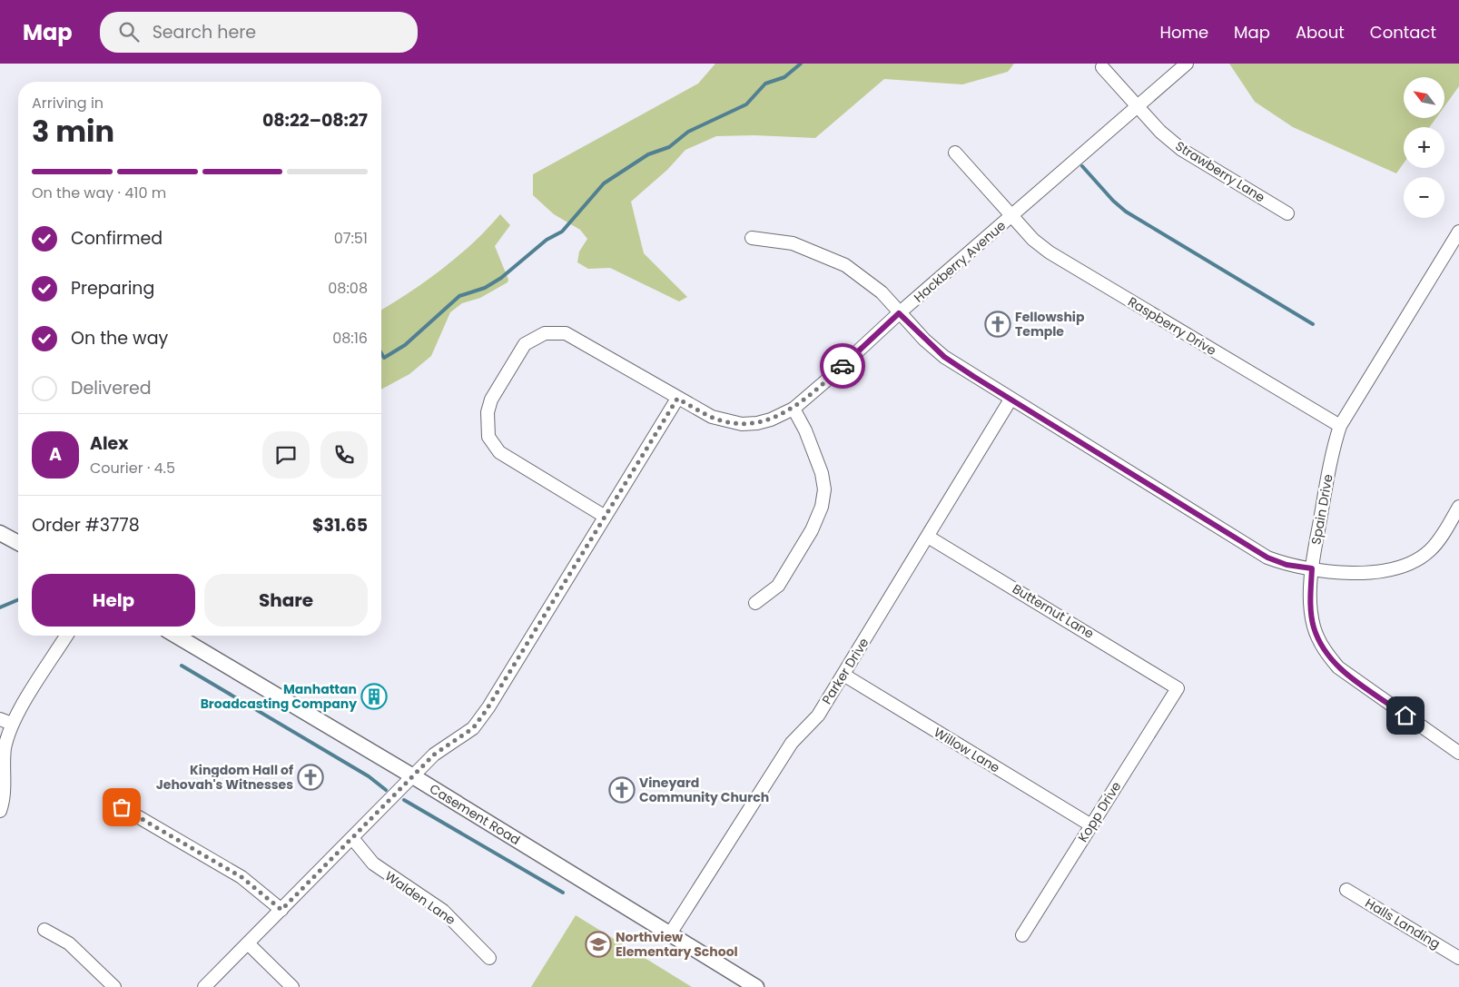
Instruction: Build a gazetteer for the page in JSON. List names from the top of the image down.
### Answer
{
  "streets": {
    "street": [
      "Strawberry Lane",
      "Hackberry Avenue",
      "Raspberry Drive",
      "Spain Drive",
      "Butternut Lane",
      "Parker Drive",
      "Willow Lane",
      "Kopp Drive",
      "Casement Road",
      "Walden Lane",
      "Halls Landing"
    ]
  },
  "crossings": [
    ["Strawberry Lane", "Hackberry Avenue"],
    ["Hackberry Avenue", "Raspberry Drive"],
    ["Raspberry Drive", "Spain Drive"],
    ["Butternut Lane", "Parker Drive"],
    ["Butternut Lane", "Kopp Drive"],
    ["Parker Drive", "Willow Lane"],
    ["Parker Drive", "Casement Road"],
    ["Willow Lane", "Kopp Drive"]
  ],
  "places": {
    "church": ["Fellowship Temple", "Kingdom Hall of Jehovah's Witnesses", "Vineyard Community Church"],
    "building": ["Manhattan Broadcasting Company"],
    "school or university": ["Northview Elementary School"]
  },
  "north": "top left",
  "page": {
    "header": "Map",
    "search": "Search here",
    "nav": [
      "Home",
      "Map",
      "About",
      "Contact"
    ],
    "map_buttons": ["+", "−"],
    "heading": ["3 min", "Arriving in", "08:22–08:27"],
    "panel": [
      "Alex",
      "Courier · 4.5",
      "Order #3778",
      "$31.65"
    ],
    "bar": "On the way · 410 m",
    "list": [
      ["Confirmed", "07:51"],
      ["Preparing", "08:08"],
      ["On the way", "08:16"],
      "Delivered"
    ],
    "round": "A",
    "buttons": ["Help", "Share"]
  }
}
